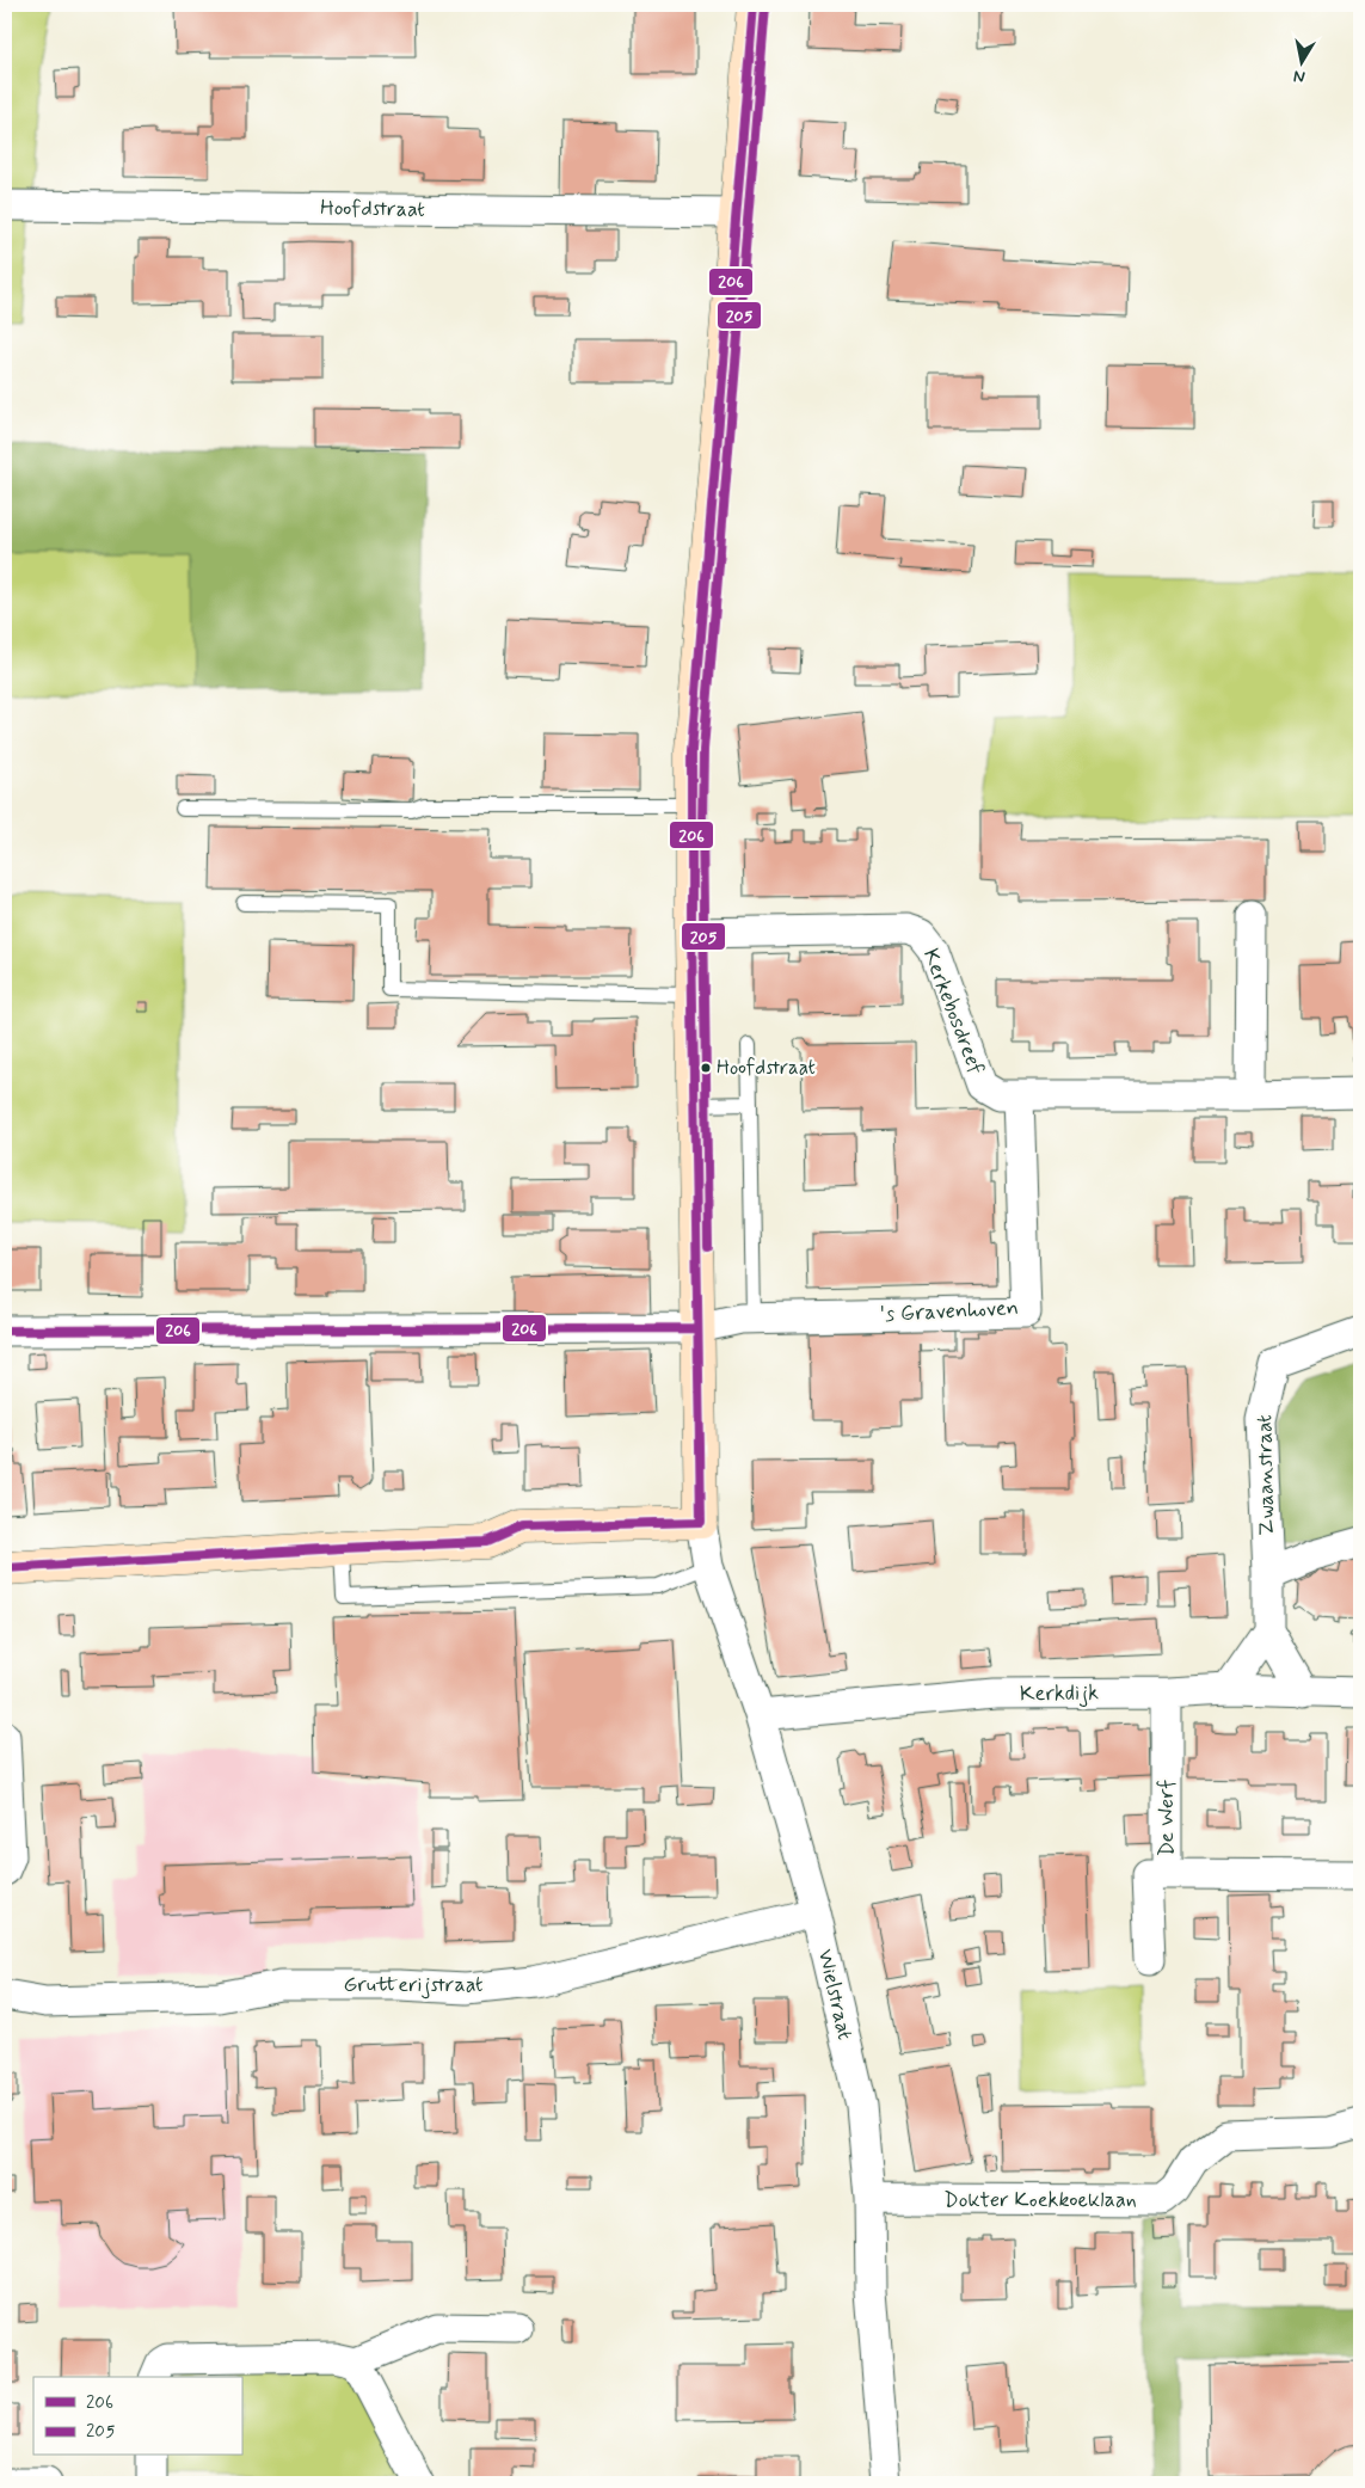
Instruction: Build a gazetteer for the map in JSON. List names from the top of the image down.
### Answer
{
  "streets": {
    "street": [
      "Hoofdstraat",
      "Kerkebosdreef",
      "'s Gravenhoven",
      "Zwaanstraat",
      "Kerkdijk",
      "De Werf",
      "Grutterijstraat",
      "Wielstraat",
      "Dokter Koekkoeklaan"
    ]
  },
  "crossings": [
    ["Kerkebosdreef", "'s Gravenhoven"],
    ["Zwaanstraat", "Kerkdijk"],
    ["Kerkdijk", "De Werf"],
    ["Kerkdijk", "Wielstraat"],
    ["Grutterijstraat", "Wielstraat"],
    ["Wielstraat", "Dokter Koekkoeklaan"]
  ],
  "places": ["Hoofdstraat"],
  "lines": ["transit line 206", "transit line 205"],
  "legend": ["206", "205"],
  "north": "bottom"
}
